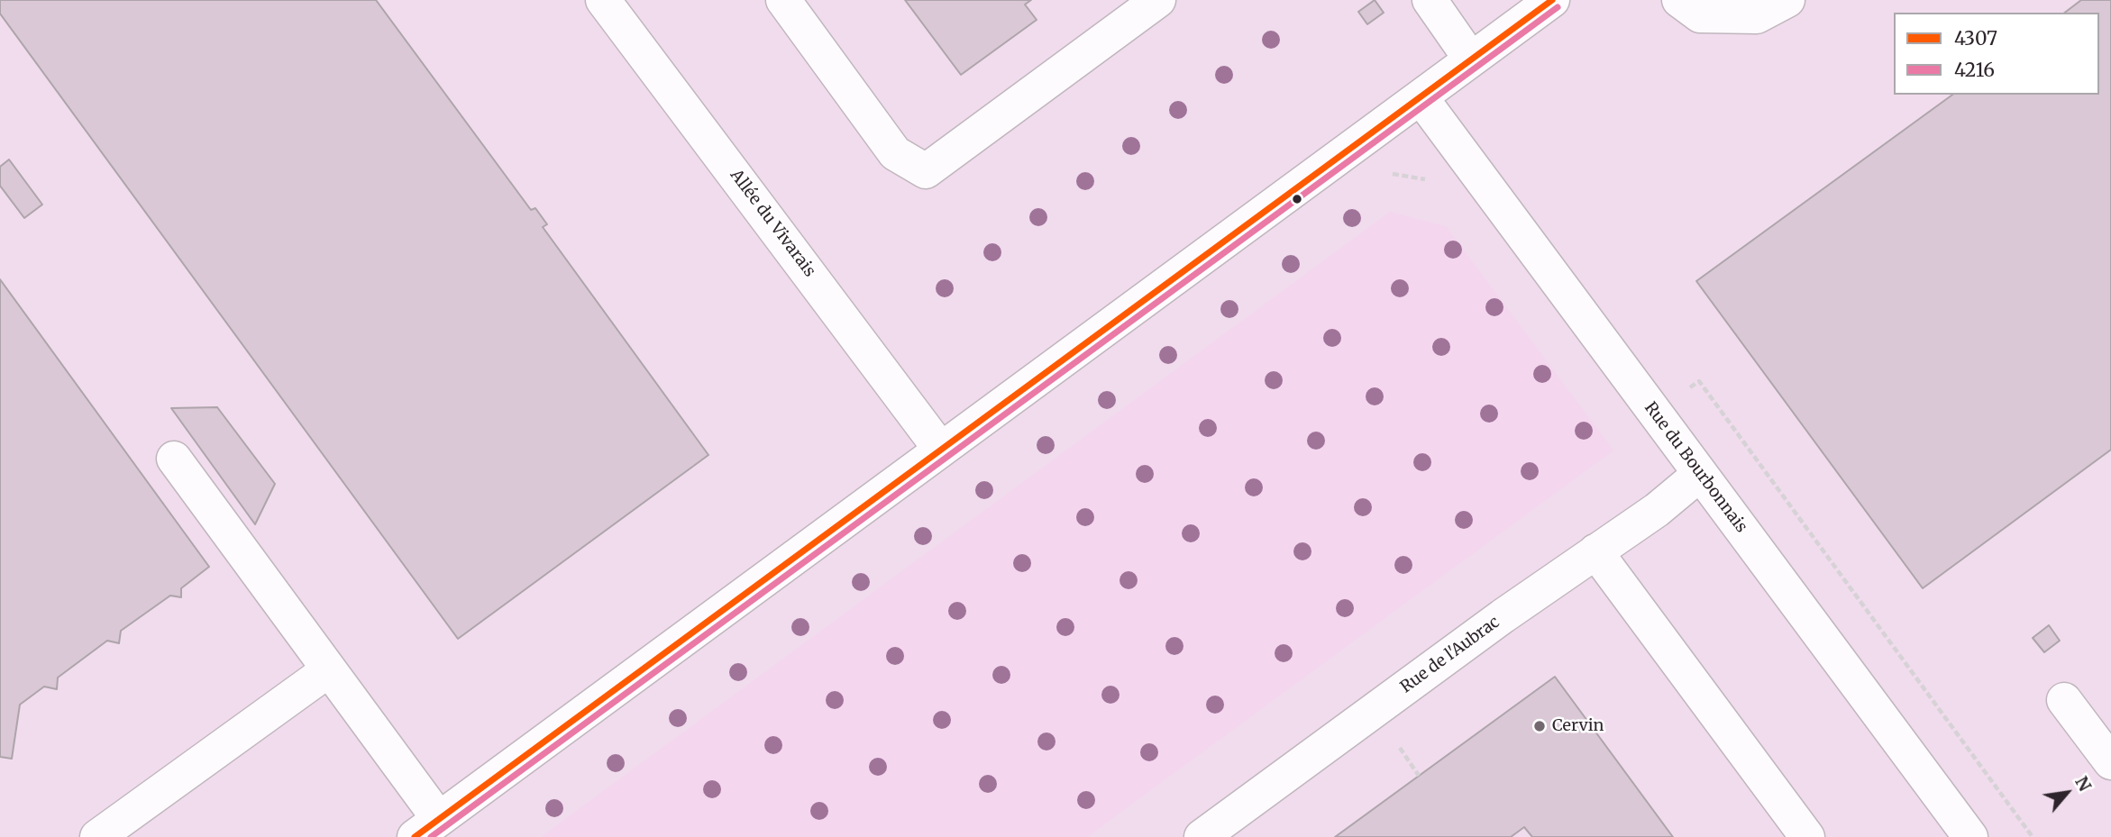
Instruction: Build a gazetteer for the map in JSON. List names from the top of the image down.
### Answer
{
  "streets": {
    "street": ["Allée du Vivarais", "Rue du Bourbonnais", "Rue de l'Aubrac"]
  },
  "crossings": [
    ["Rue du Bourbonnais", "Rue de l'Aubrac"]
  ],
  "places": ["Cervin"],
  "lines": ["transit line 4307", "transit line 4216"],
  "legend": ["4307", "4216"],
  "north": "top right"
}
